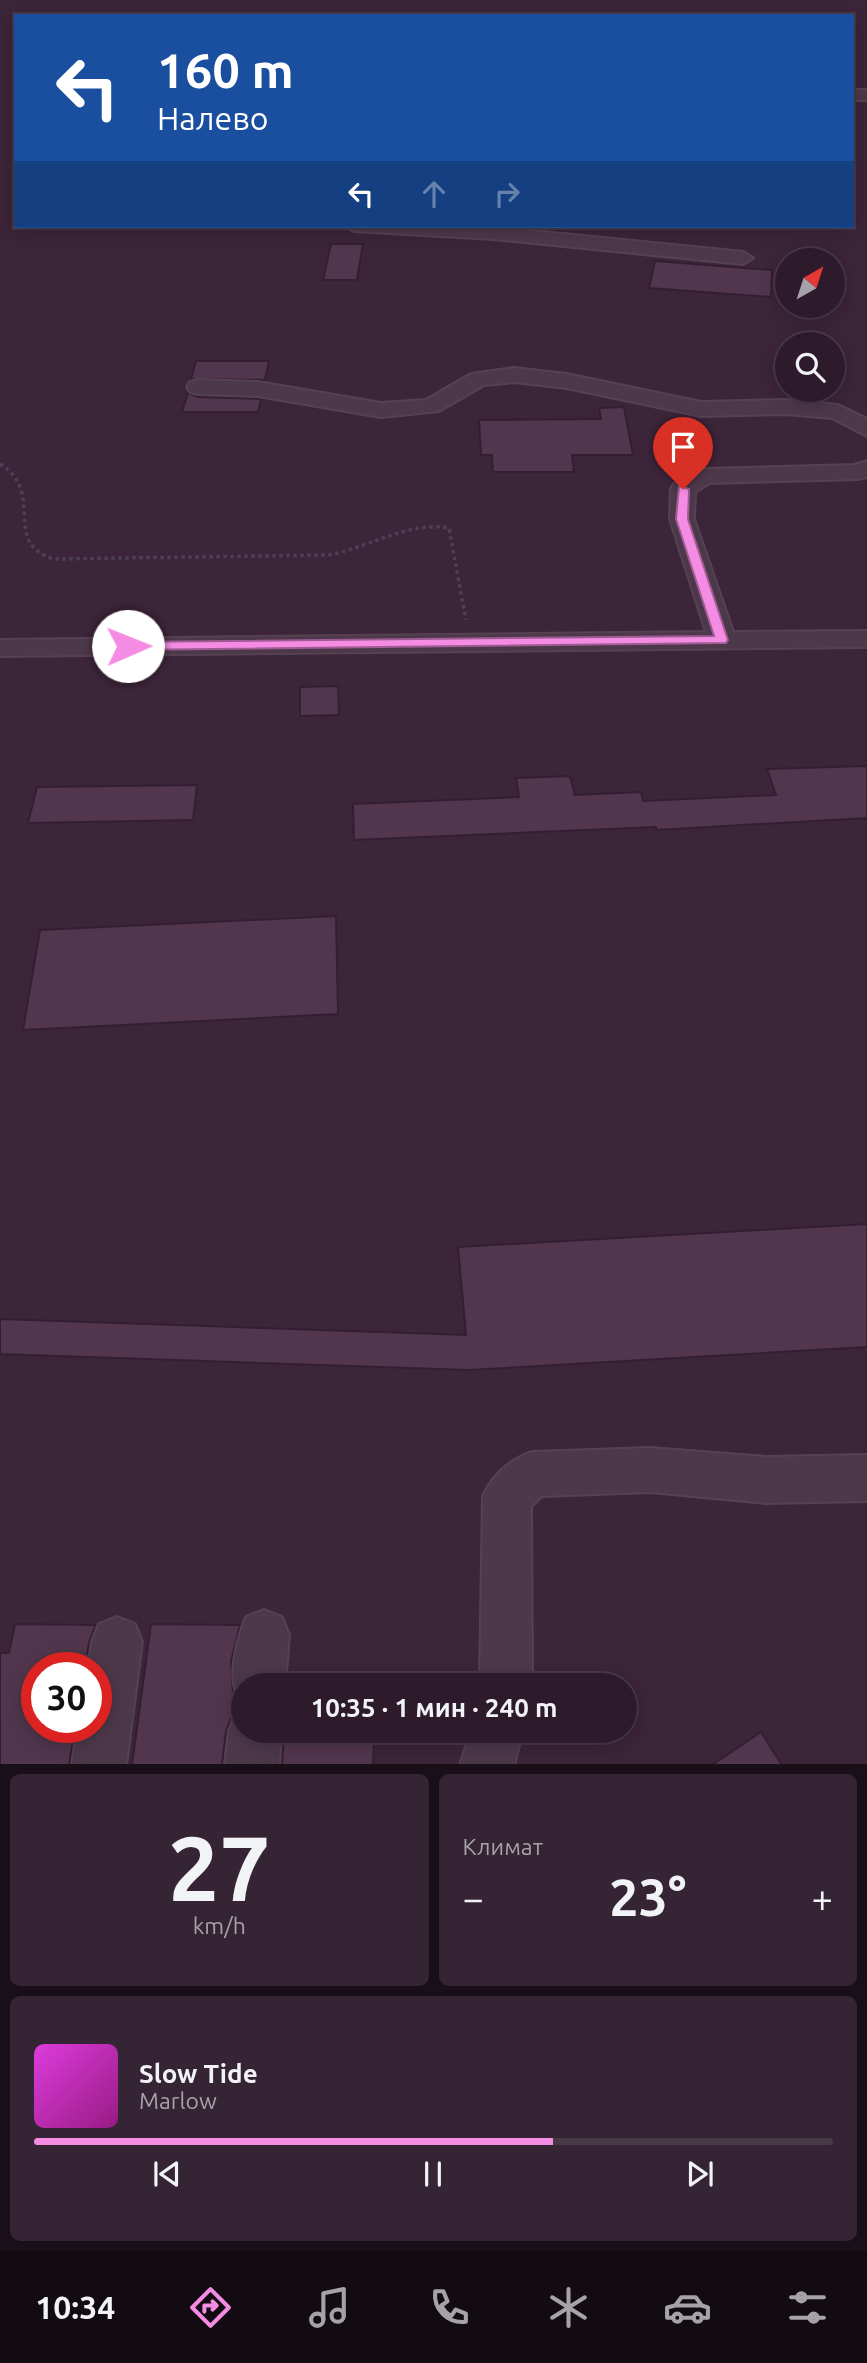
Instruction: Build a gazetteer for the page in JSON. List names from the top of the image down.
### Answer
{
  "north": "top right",
  "page": {
    "turn": ["160 m", "Налево"],
    "limit": "30",
    "trip": "10:35 · 1 мин · 240 m",
    "tile": [
      ["27", "km/h"],
      "Климат"
    ],
    "heat": ["−", "23°", "+"],
    "song": ["Slow Tide", "Marlow"],
    "tabs": "10:34"
  }
}
